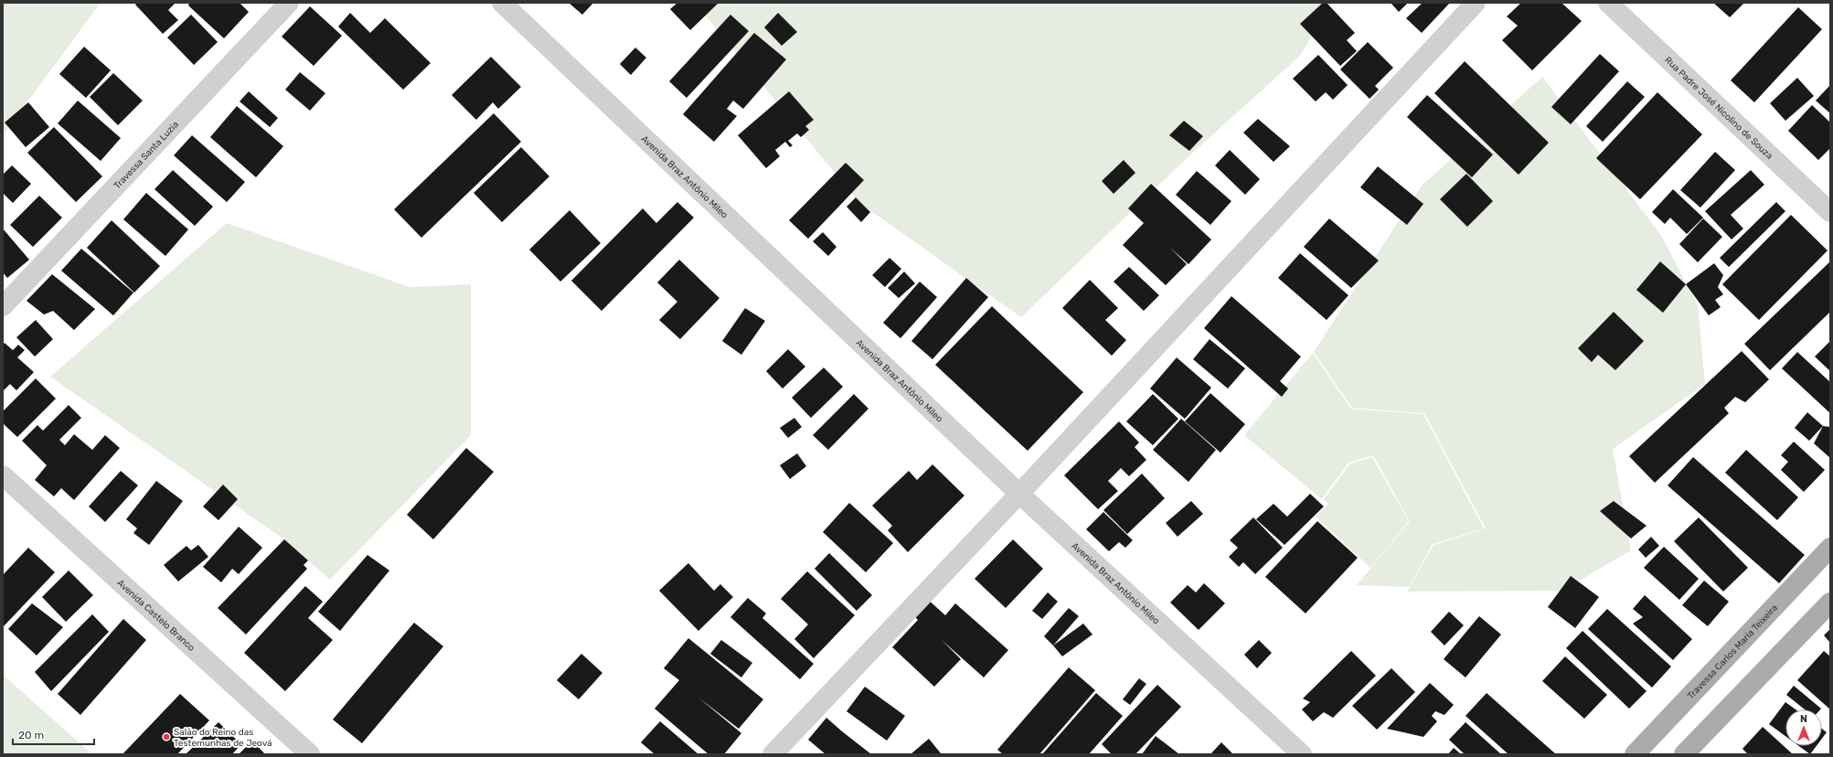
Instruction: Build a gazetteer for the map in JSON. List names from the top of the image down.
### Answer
{
  "streets": {
    "main road": ["Travessa Carlos Maria Teixeira"],
    "street": [
      "Rua Padre José Nicolino de Souza",
      "Travessa Santa Luzia",
      "Avenida Braz Antônio Mileo",
      "Avenida Castelo Branco"
    ]
  },
  "places": ["Salão do Reino das Testemunhas de Jeová"],
  "scale_bar": "20 m",
  "north": "top"
}
